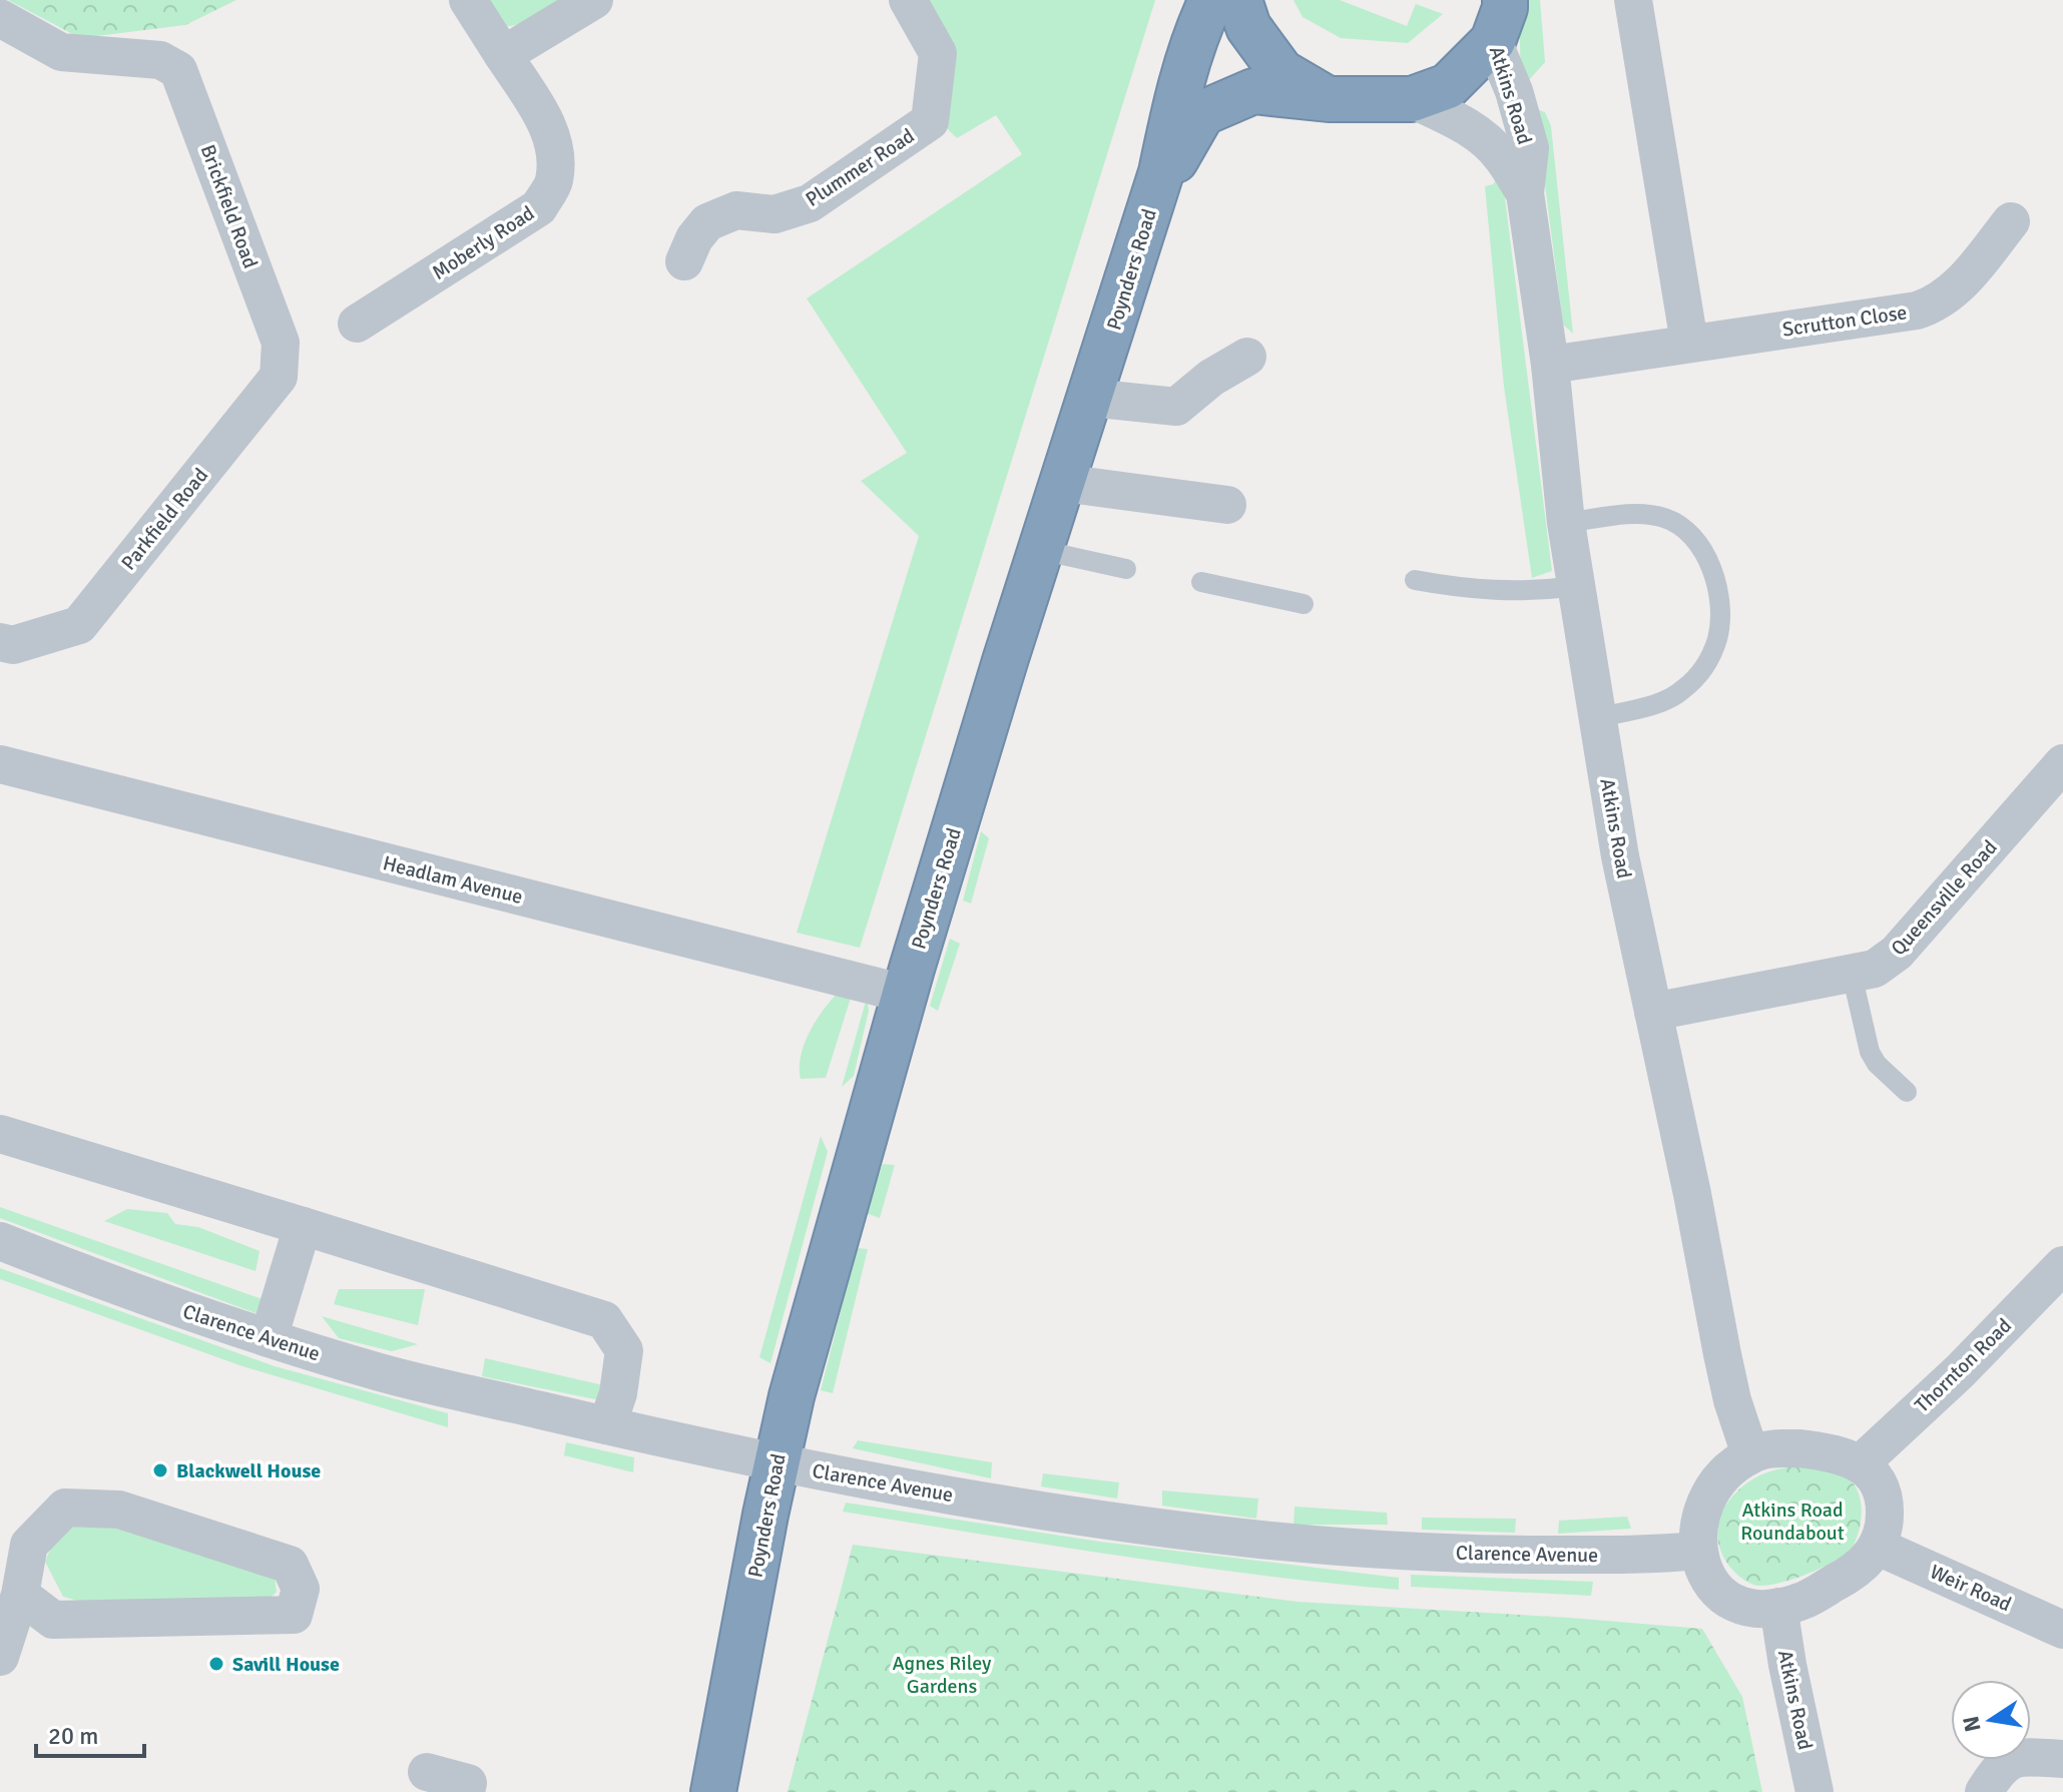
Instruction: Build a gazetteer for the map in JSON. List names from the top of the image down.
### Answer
{
  "streets": {
    "highway": ["Poynders Road"],
    "street": [
      "Atkins Road",
      "Plummer Road",
      "Brickfield Road",
      "Moberly Road",
      "Scrutton Close",
      "Parkfield Road",
      "Headlam Avenue",
      "Queensville Road",
      "Clarence Avenue",
      "Thornton Road",
      "Weir Road"
    ]
  },
  "crossings": [
    ["Atkins Road", "Scrutton Close"],
    ["Atkins Road", "Queensville Road"],
    ["Atkins Road", "Clarence Avenue"],
    ["Atkins Road", "Thornton Road"],
    ["Atkins Road", "Weir Road"],
    ["Brickfield Road", "Parkfield Road"],
    ["Poynders Road", "Headlam Avenue"],
    ["Poynders Road", "Clarence Avenue"],
    ["Clarence Avenue", "Thornton Road"],
    ["Clarence Avenue", "Weir Road"],
    ["Thornton Road", "Weir Road"]
  ],
  "parks": ["Atkins Road Roundabout", "Agnes Riley Gardens"],
  "places": ["Blackwell House", "Savill House"],
  "scale_bar": "20 m",
  "north": "left"
}
